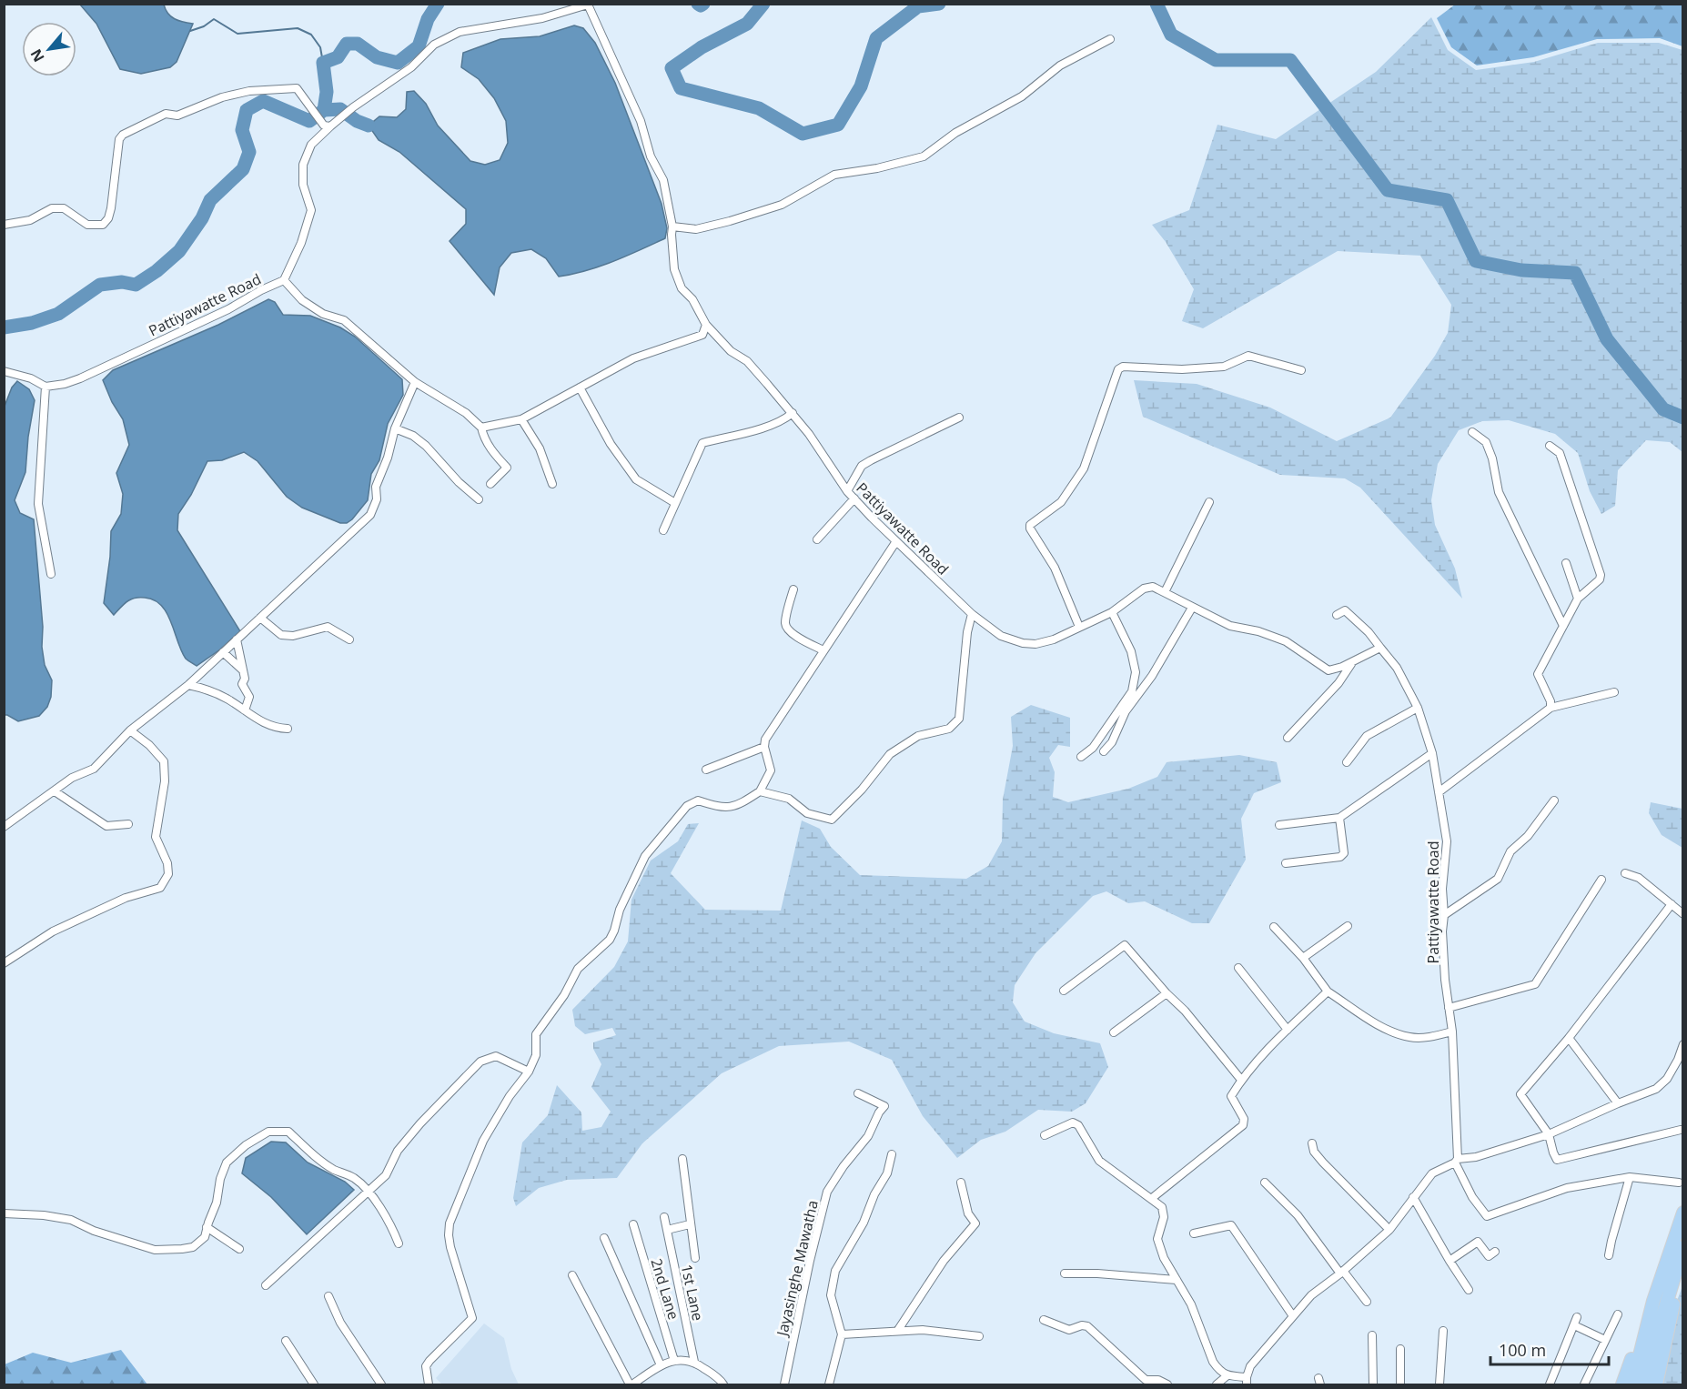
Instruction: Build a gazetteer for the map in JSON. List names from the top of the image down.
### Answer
{
  "streets": {
    "street": [
      "Pattiyawatte Road",
      "Jayasinghe Mawatha",
      "2nd Lane",
      "1st Lane"
    ]
  },
  "scale_bar": "100 m",
  "north": "bottom left"
}
